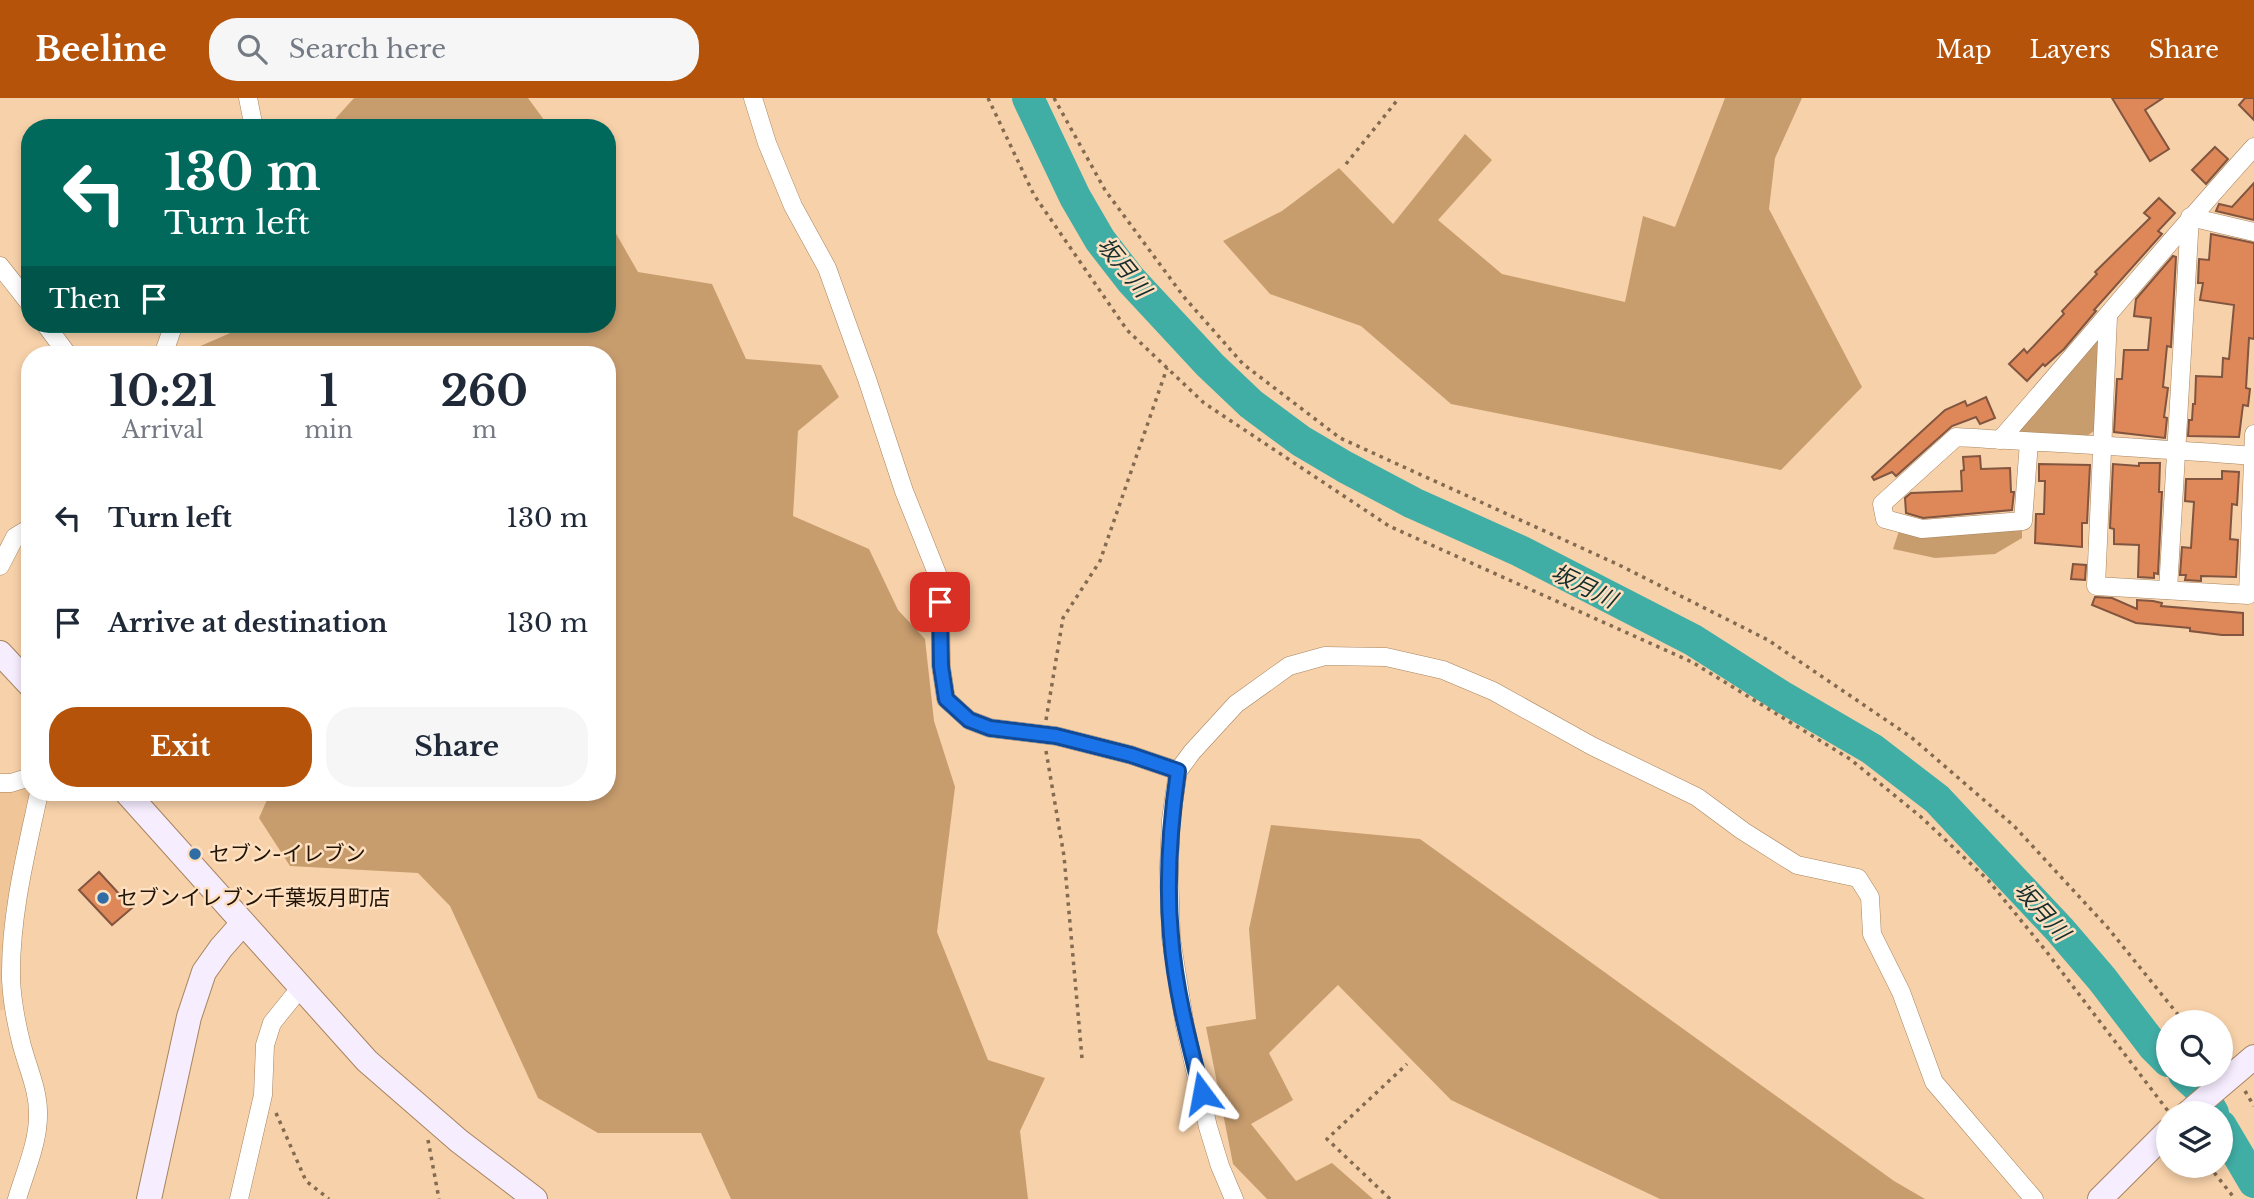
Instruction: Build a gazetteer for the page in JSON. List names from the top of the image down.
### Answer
{
  "water": ["坂月川"],
  "places": ["セブン-イレブン", "セブンイレブン千葉坂月町店"],
  "page": {
    "header": "Beeline",
    "search": "Search here",
    "nav": ["Map", "Layers", "Share"],
    "turn": ["130 m", "Turn left"],
    "then": "Then",
    "eta": [
      "10:21",
      "Arrival",
      "1",
      "min",
      "260",
      "m"
    ],
    "list": [
      {
        "name": "Turn left",
        "value": "130 m"
      },
      {
        "name": "Arrive at destination",
        "value": "130 m"
      }
    ],
    "buttons": ["Exit", "Share"]
  }
}
